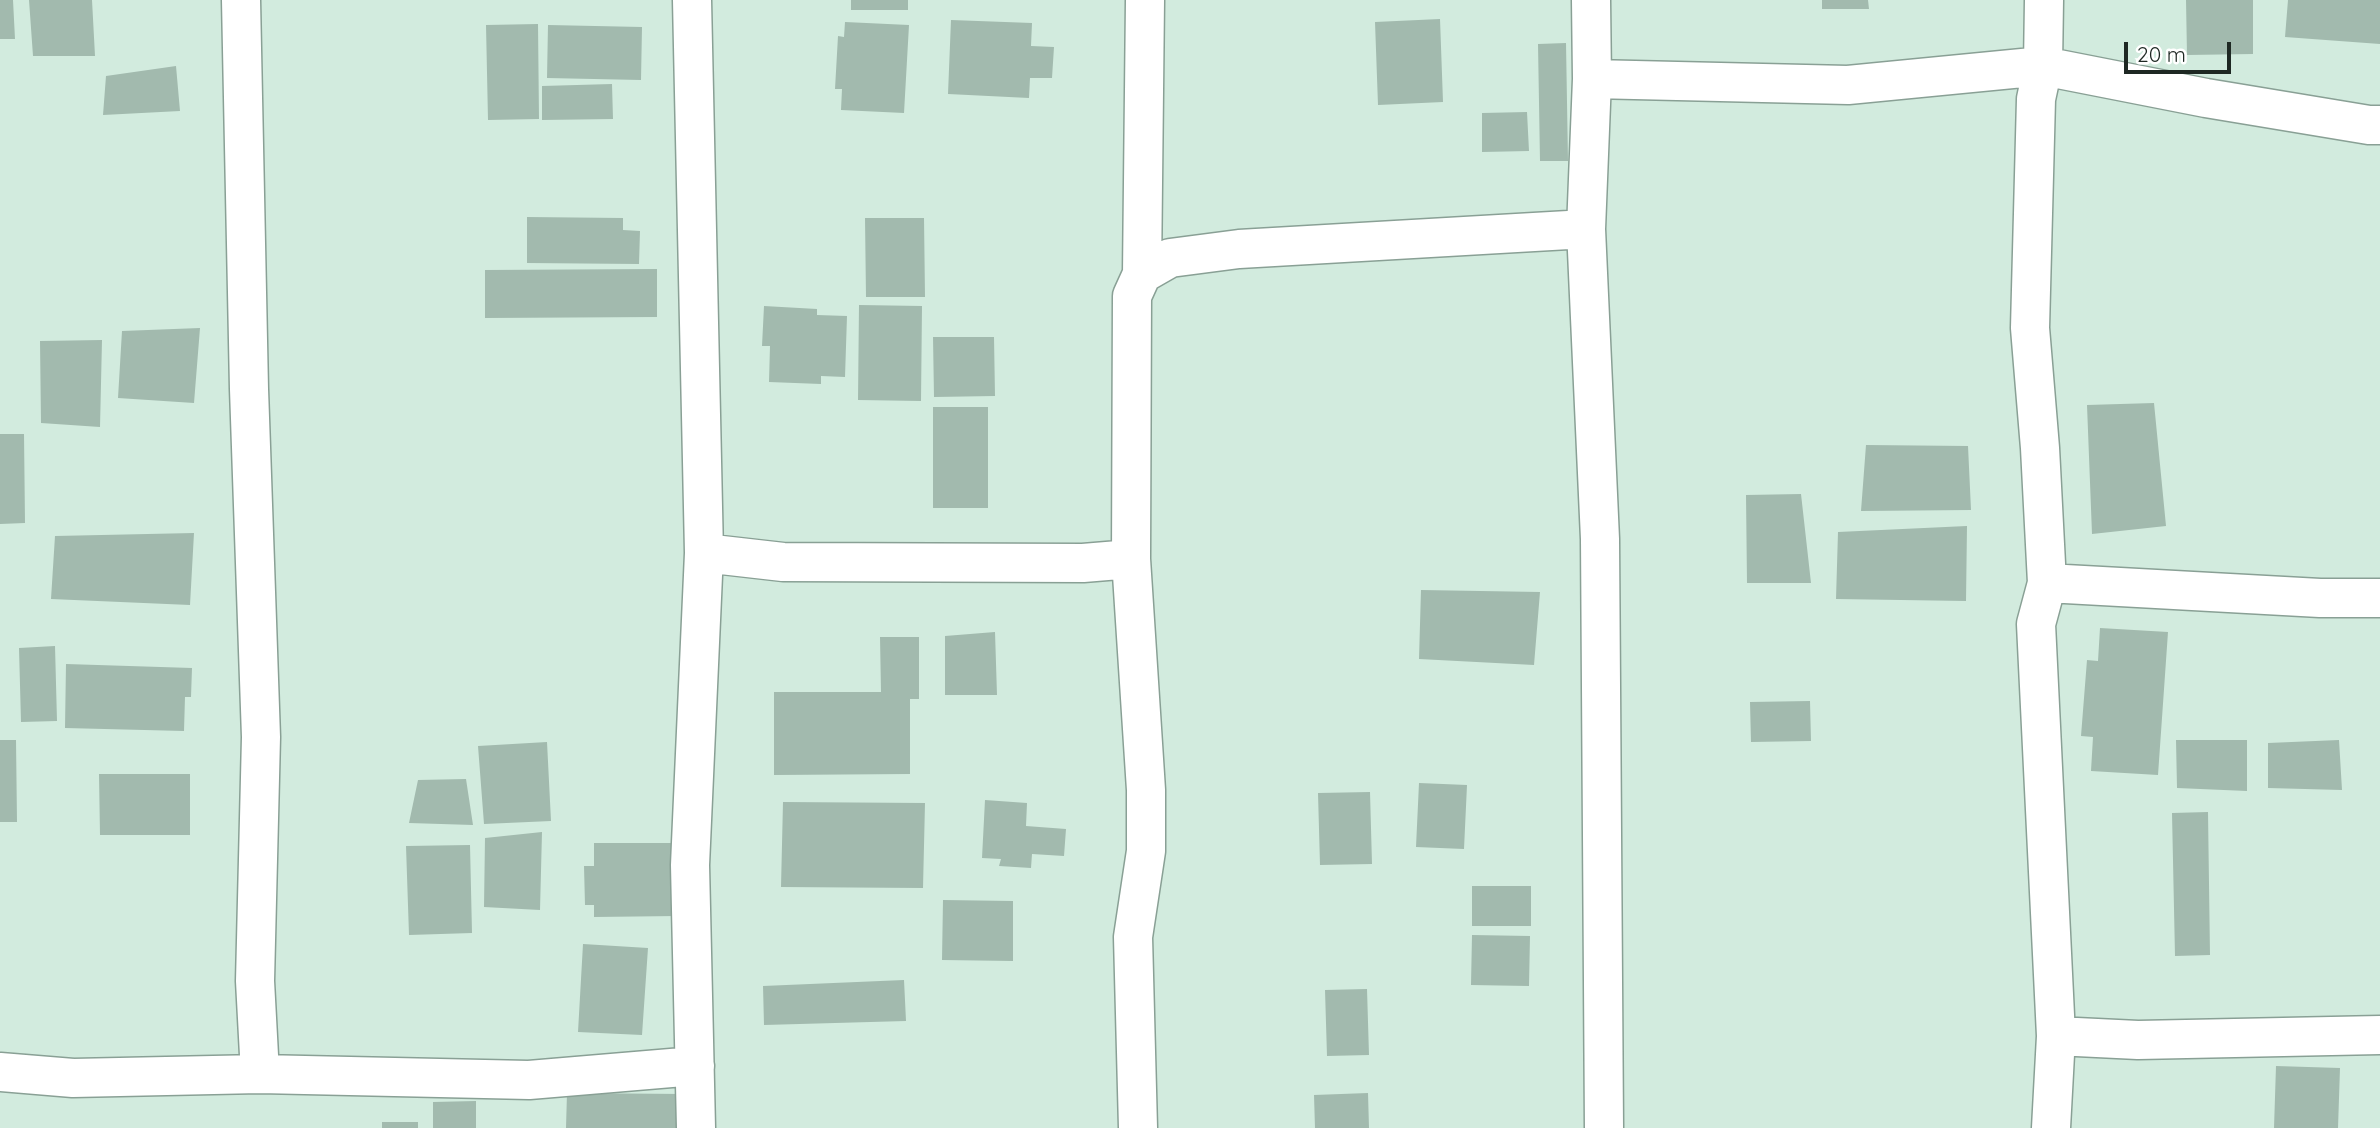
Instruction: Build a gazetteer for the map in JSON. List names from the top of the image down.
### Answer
{
  "scale_bar": "20 m"
}
